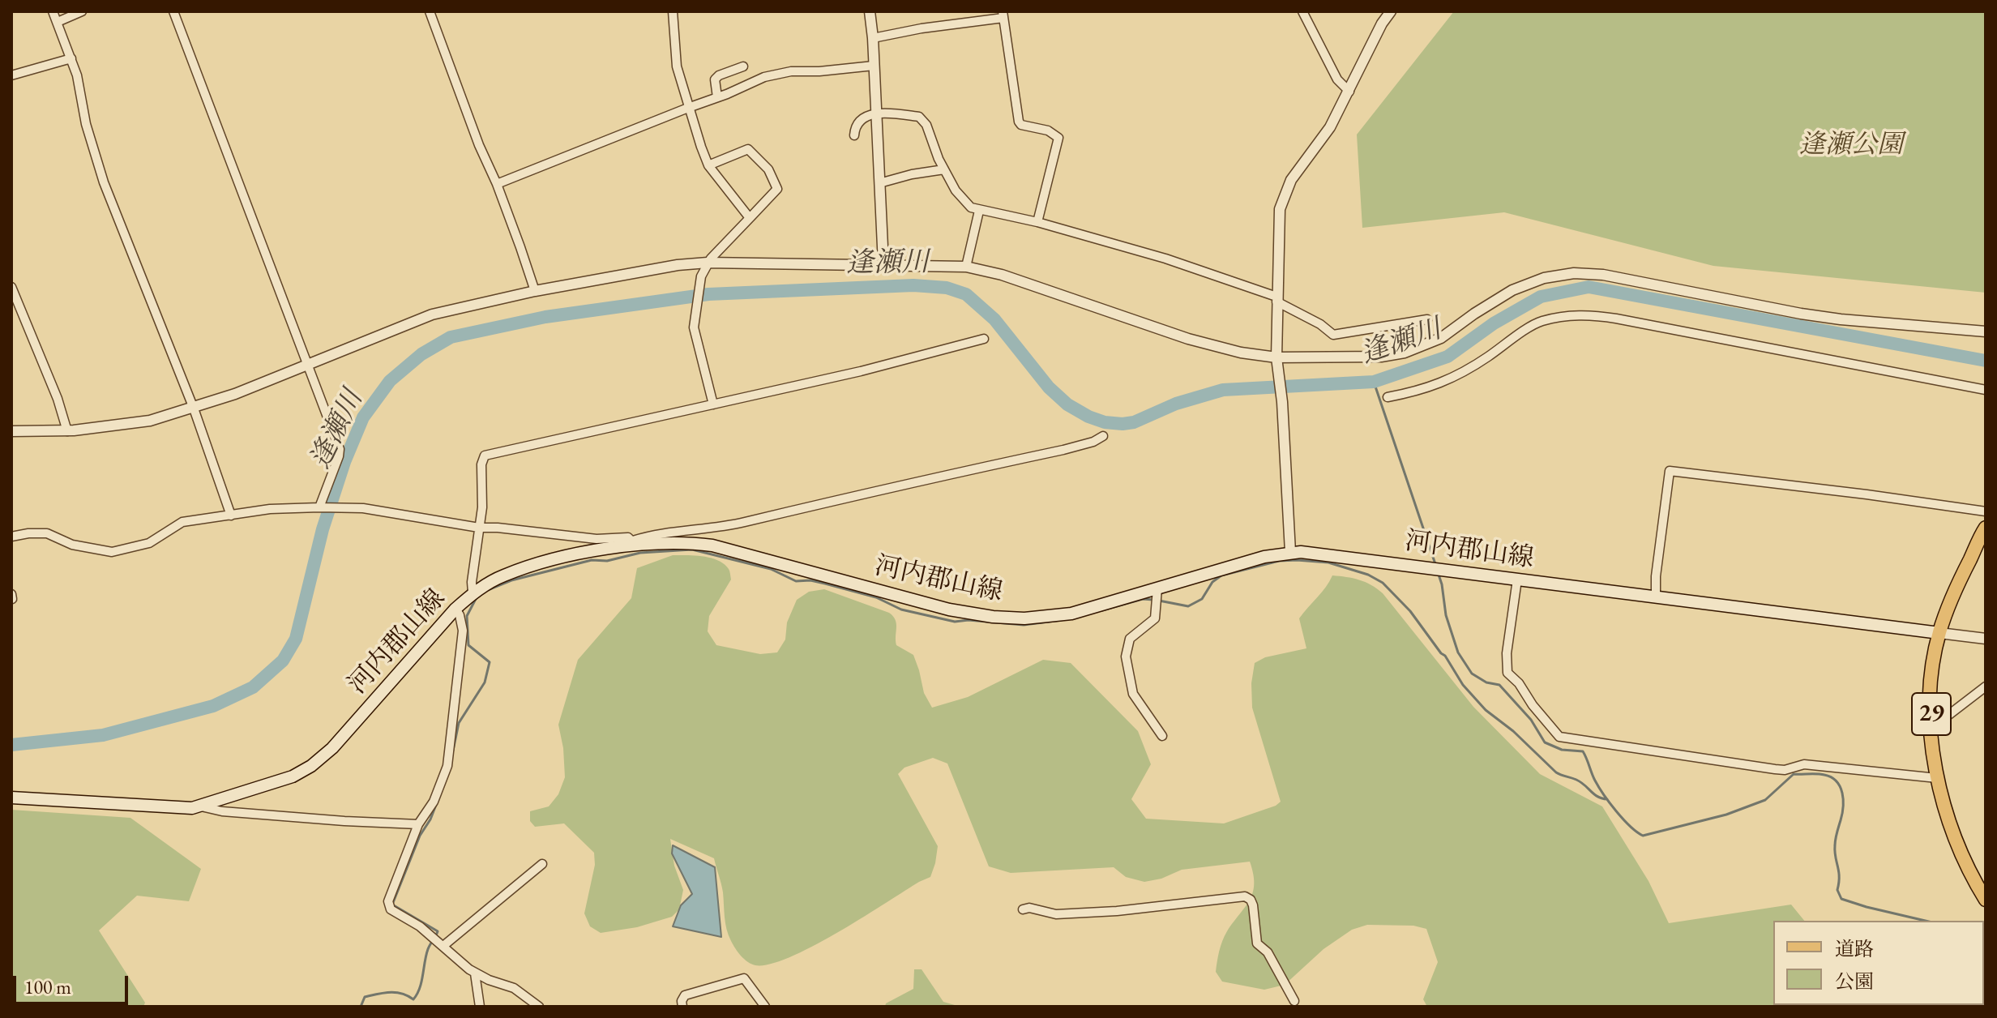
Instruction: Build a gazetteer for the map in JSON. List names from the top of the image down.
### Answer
{
  "streets": {
    "main road": ["河内郡山線", "29"]
  },
  "crossings": [
    ["河内郡山線", "29"]
  ],
  "water": ["逢瀬川"],
  "parks": ["逢瀬公園"],
  "legend": ["道路", "公園"],
  "scale_bar": "100 m"
}
